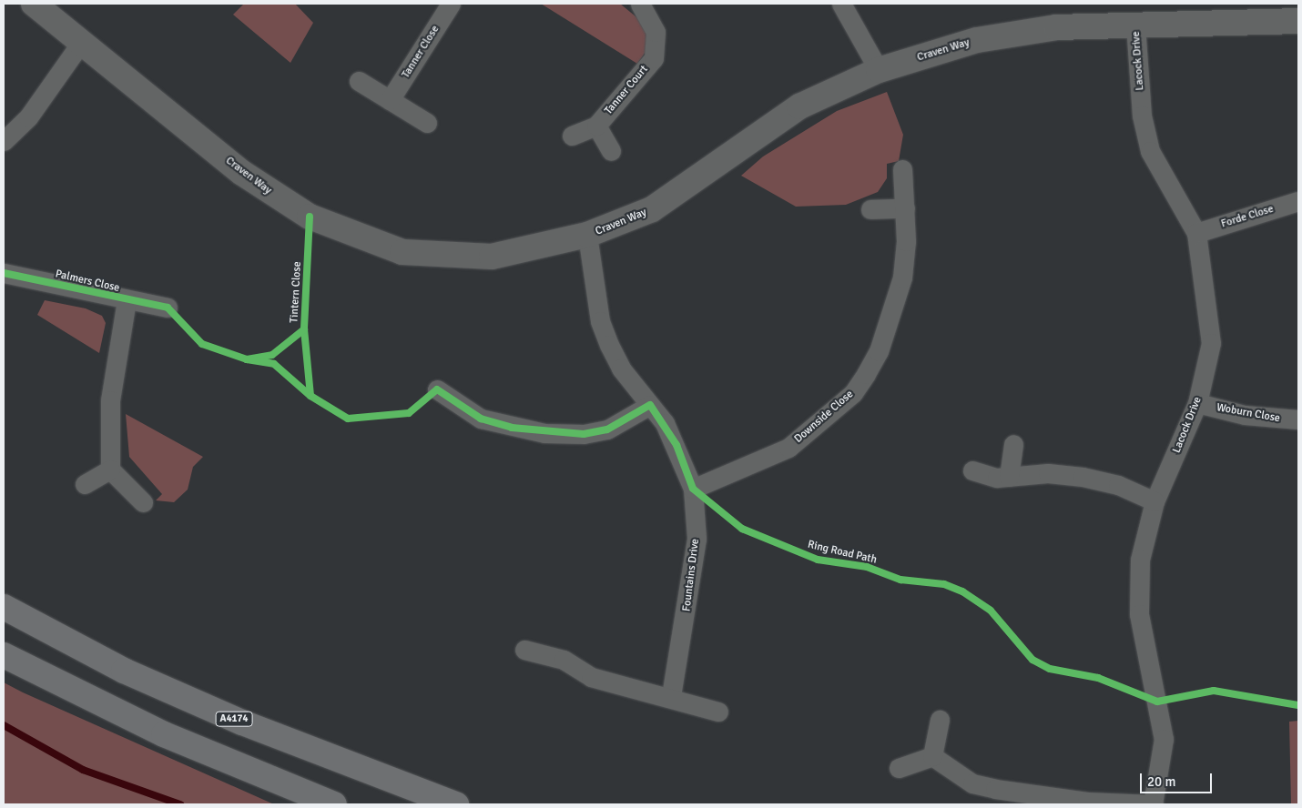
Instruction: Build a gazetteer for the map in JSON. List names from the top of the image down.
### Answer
{
  "streets": {
    "highway": ["A4174"],
    "street": [
      "Craven Way",
      "Tanner Close",
      "Lacock Drive",
      "Tanner Court",
      "Forde Close",
      "Palmers Close",
      "Woburn Close",
      "Downside Close",
      "Fountains Drive"
    ],
    "cycle path": ["Tintern Close", "Ring Road Path"]
  },
  "crossings": [
    ["Craven Way", "Lacock Drive"],
    ["Craven Way", "Fountains Drive"],
    ["Lacock Drive", "Forde Close"],
    ["Lacock Drive", "Woburn Close"],
    ["Downside Close", "Fountains Drive"]
  ],
  "scale_bar": "20 m"
}
